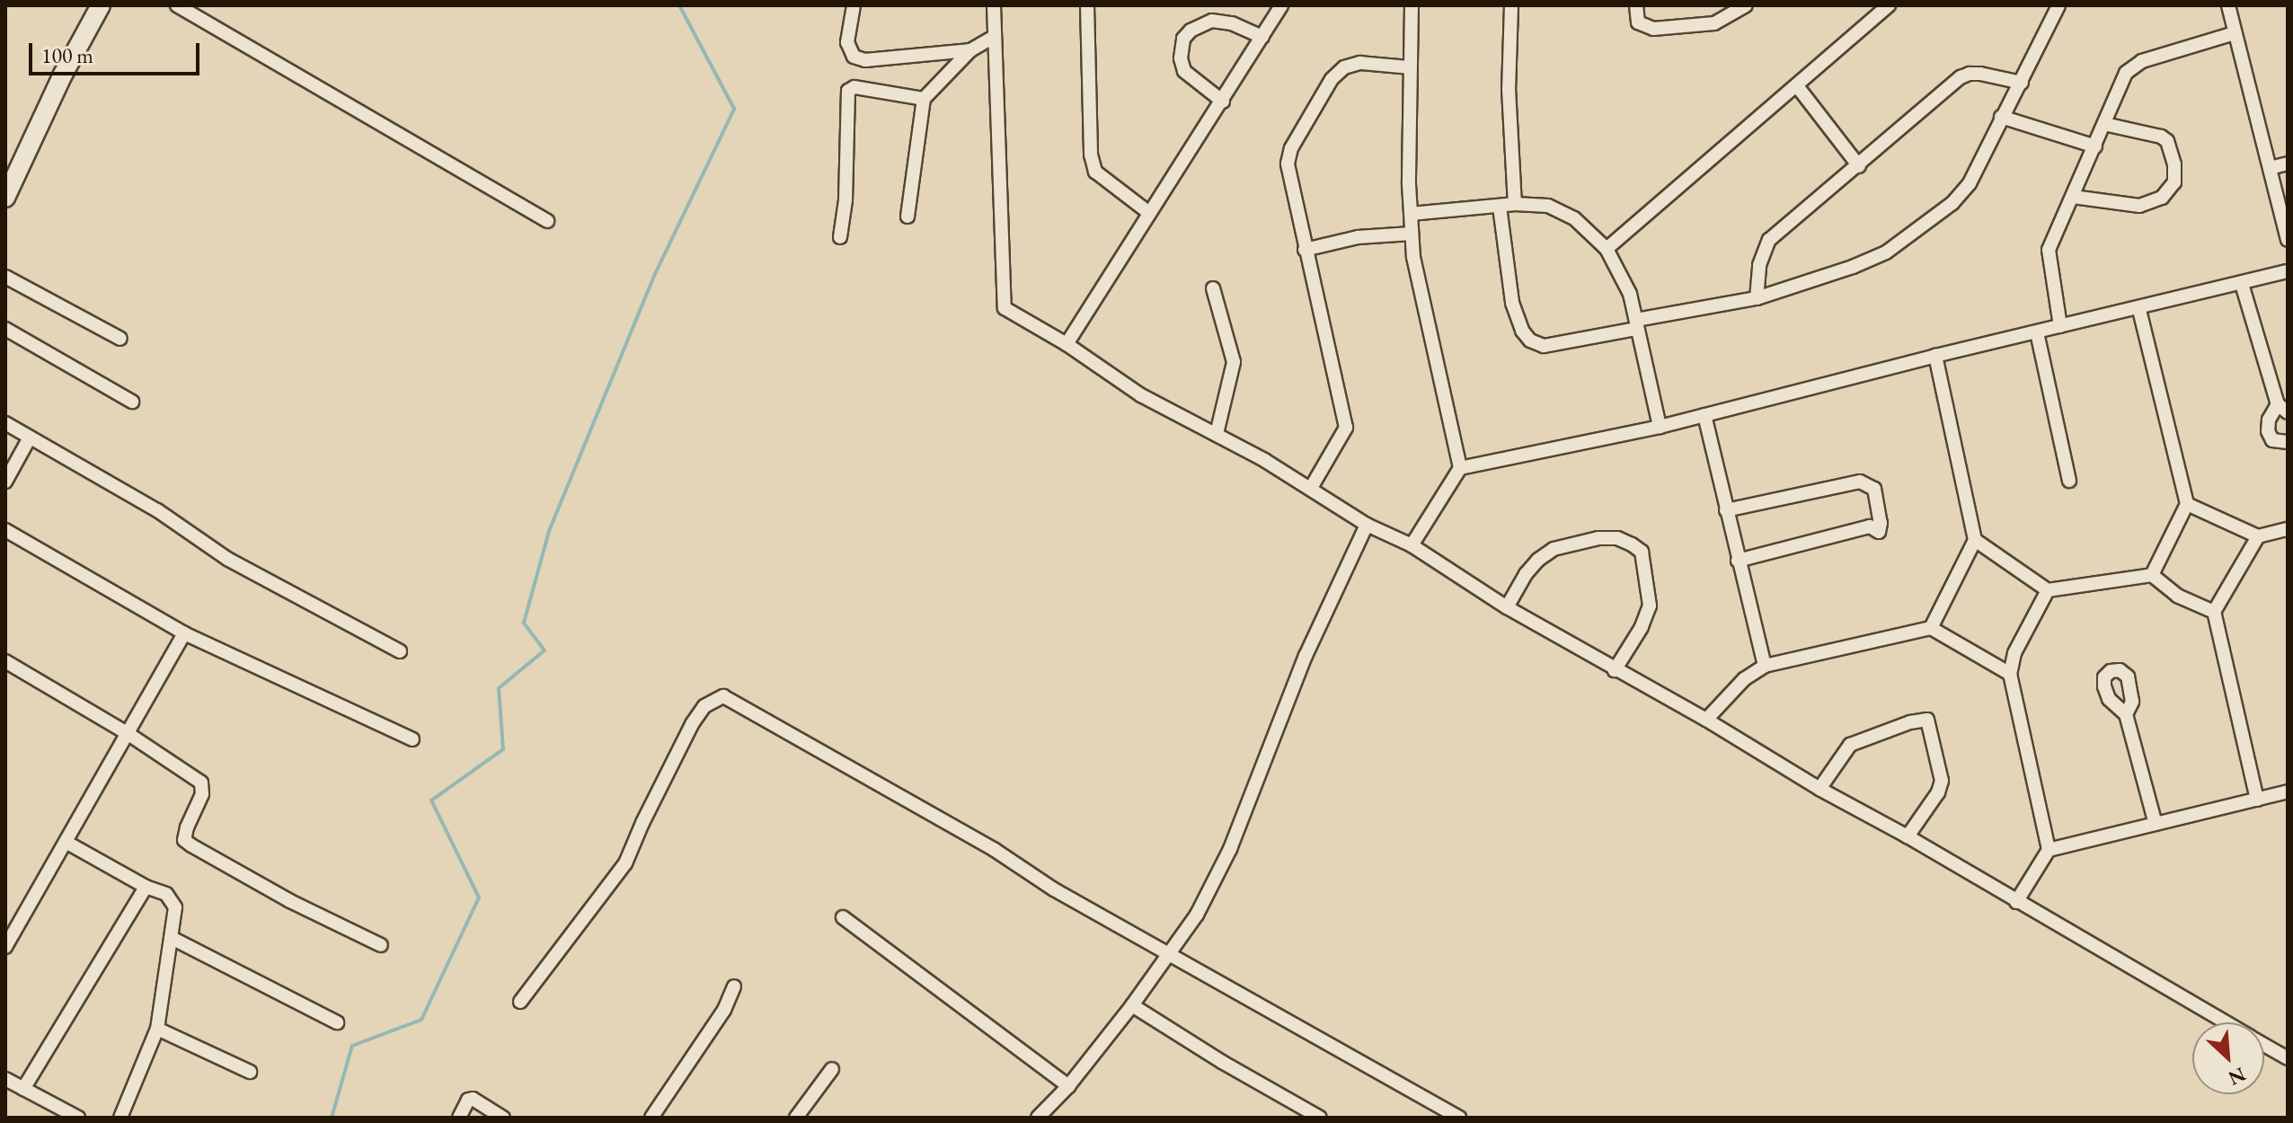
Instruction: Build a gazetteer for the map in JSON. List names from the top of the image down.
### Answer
{
  "scale_bar": "100 m",
  "north": "bottom right"
}
